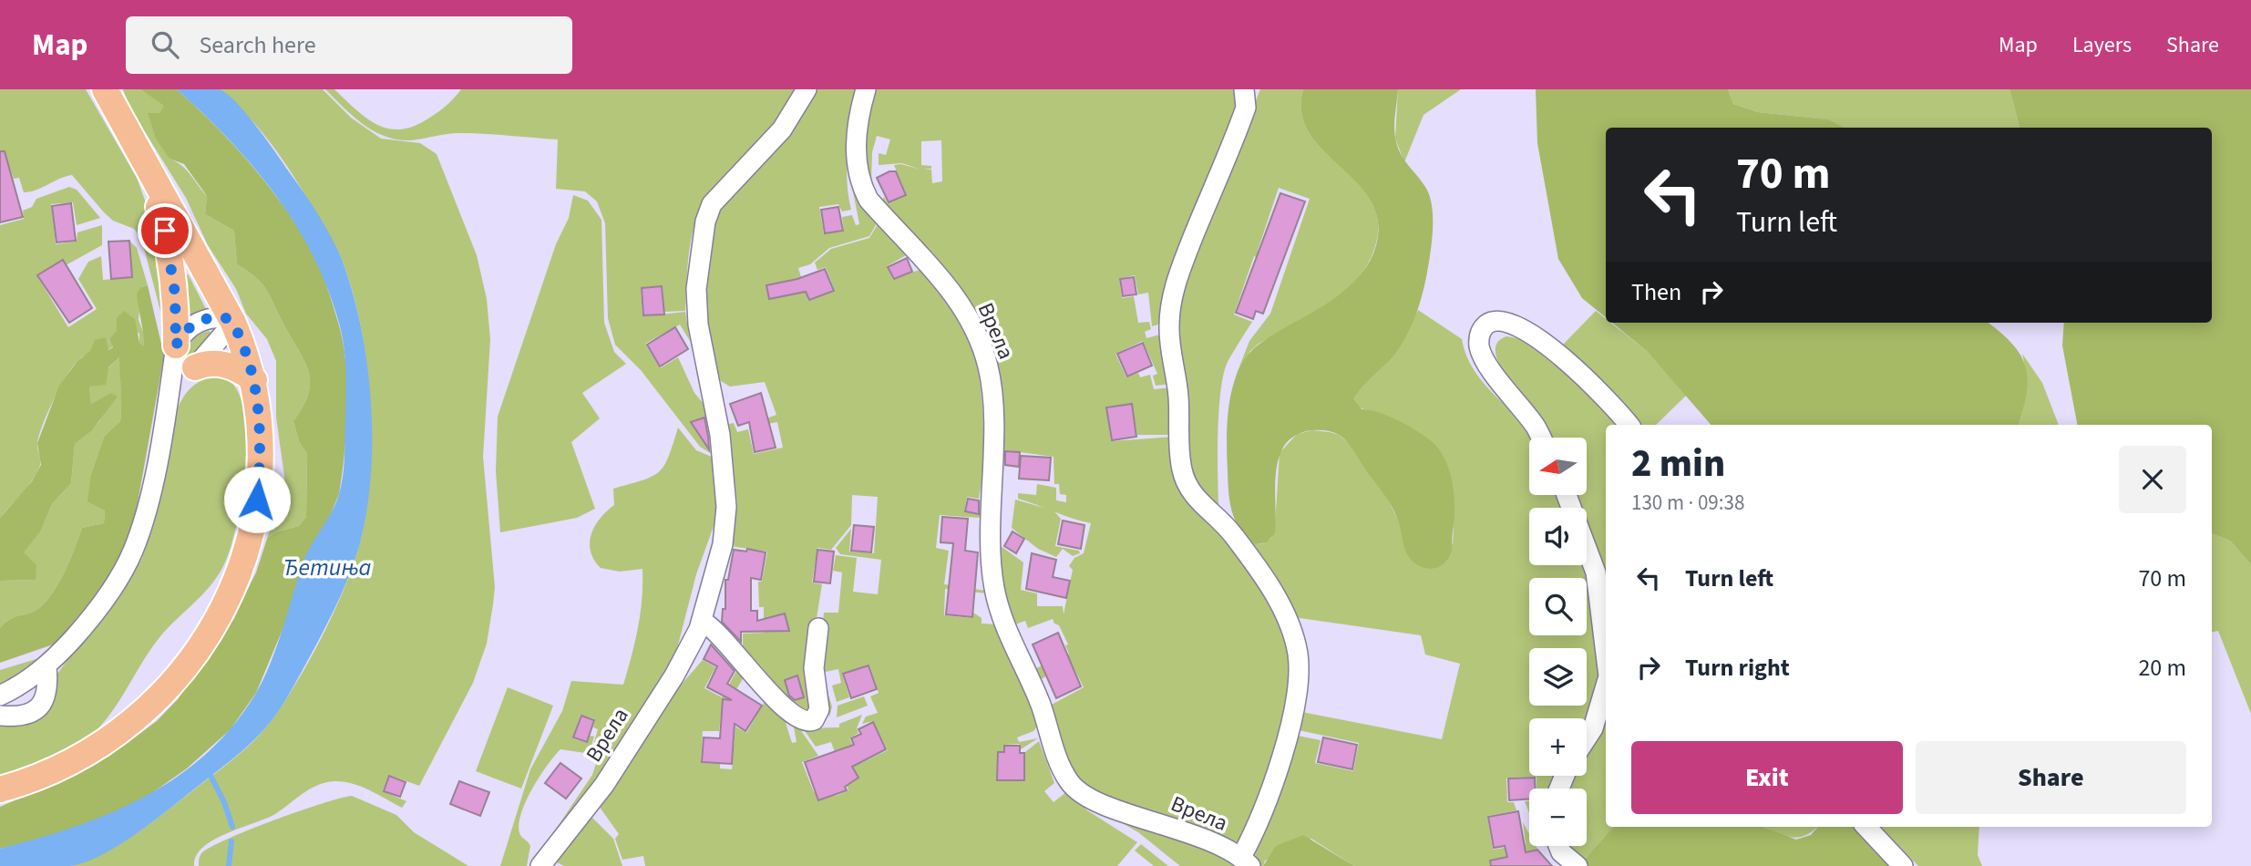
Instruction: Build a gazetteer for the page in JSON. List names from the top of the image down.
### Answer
{
  "streets": {
    "street": ["Врела"]
  },
  "water": ["Ђетиња"],
  "north": "left",
  "page": {
    "header": "Map",
    "search": "Search here",
    "nav": ["Map", "Layers", "Share"],
    "turn": ["70 m", "Turn left"],
    "then": "Then",
    "heading": ["2 min", "130 m · 09:38"],
    "map_buttons": ["+", "−"],
    "list": [
      {
        "name": "Turn left",
        "value": "70 m"
      },
      {
        "name": "Turn right",
        "value": "20 m"
      }
    ],
    "buttons": ["Exit", "Share"]
  }
}
